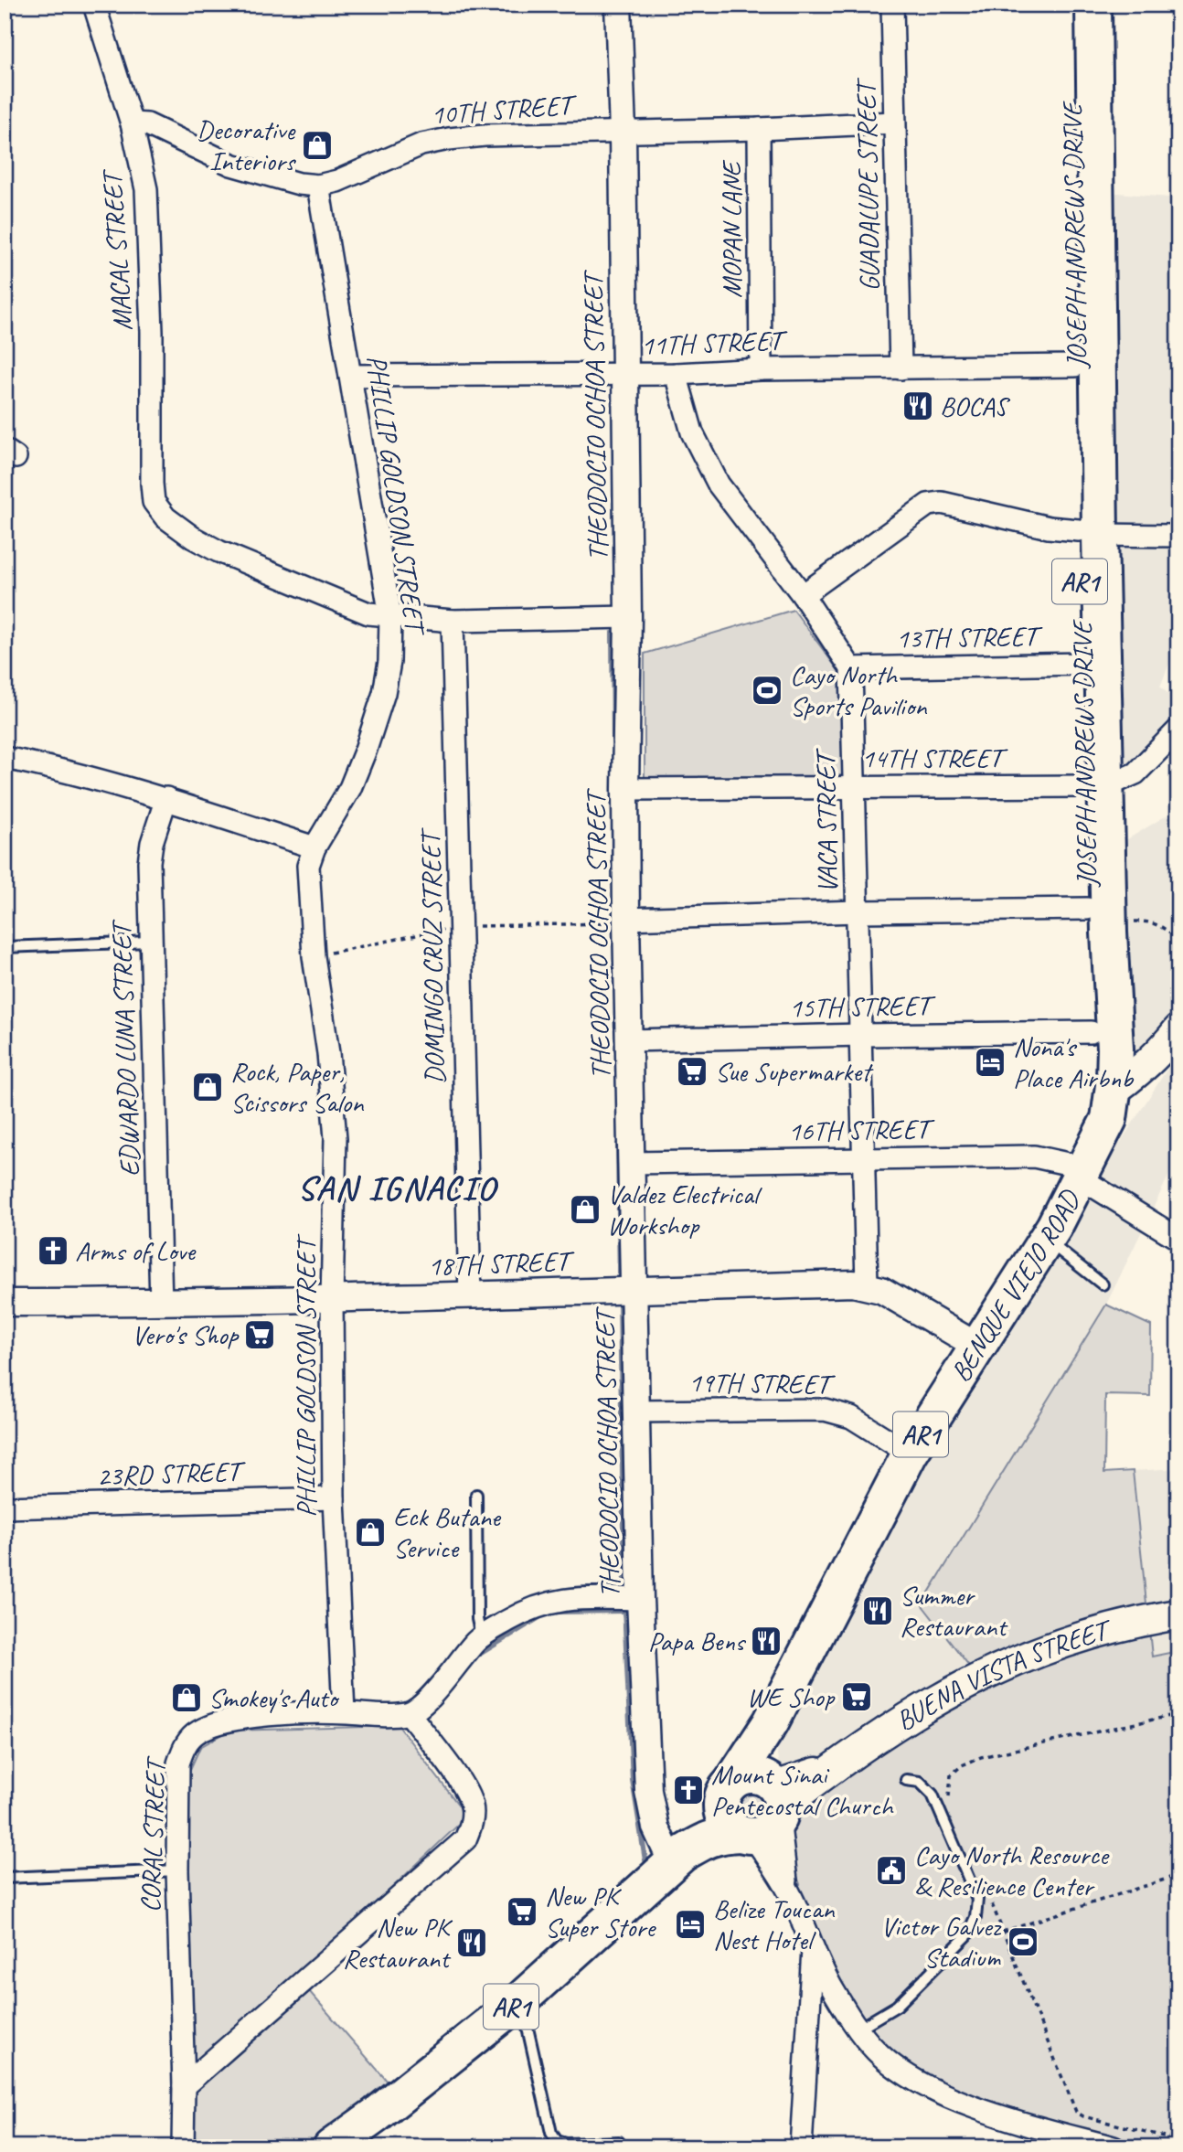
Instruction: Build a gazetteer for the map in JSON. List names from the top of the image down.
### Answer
{
  "streets": {
    "highway": ["JOSEPH ANDREWS DRIVE", "AR1", "BENQUE VIEJO ROAD"],
    "main road": ["BUENA VISTA STREET"],
    "street": [
      "10TH STREET",
      "GUADALUPE STREET",
      "MOPAN LANE",
      "MACAL STREET",
      "11TH STREET",
      "THEODOCIO OCHOA STREET",
      "PHILLIP GOLDSON STREET",
      "13TH STREET",
      "14TH STREET",
      "VACA STREET",
      "DOMINGO CRUZ STREET",
      "15TH STREET",
      "EDWARDO LUNA STREET",
      "16TH STREET",
      "18TH STREET",
      "19TH STREET",
      "23RD STREET",
      "CORAL STREET"
    ]
  },
  "crossings": [
    ["10TH STREET", "GUADALUPE STREET"],
    ["10TH STREET", "MOPAN LANE"],
    ["10TH STREET", "MACAL STREET"],
    ["10TH STREET", "THEODOCIO OCHOA STREET"],
    ["10TH STREET", "PHILLIP GOLDSON STREET"],
    ["GUADALUPE STREET", "11TH STREET"],
    ["MOPAN LANE", "11TH STREET"],
    ["JOSEPH ANDREWS DRIVE", "11TH STREET"],
    ["JOSEPH ANDREWS DRIVE", "13TH STREET"],
    ["JOSEPH ANDREWS DRIVE", "14TH STREET"],
    ["JOSEPH ANDREWS DRIVE", "15TH STREET"],
    ["JOSEPH ANDREWS DRIVE", "16TH STREET"],
    ["JOSEPH ANDREWS DRIVE", "BENQUE VIEJO ROAD"],
    ["MACAL STREET", "PHILLIP GOLDSON STREET"],
    ["11TH STREET", "THEODOCIO OCHOA STREET"],
    ["11TH STREET", "PHILLIP GOLDSON STREET"],
    ["THEODOCIO OCHOA STREET", "AR1"],
    ["THEODOCIO OCHOA STREET", "14TH STREET"],
    ["THEODOCIO OCHOA STREET", "15TH STREET"],
    ["THEODOCIO OCHOA STREET", "16TH STREET"],
    ["THEODOCIO OCHOA STREET", "18TH STREET"],
    ["THEODOCIO OCHOA STREET", "19TH STREET"],
    ["PHILLIP GOLDSON STREET", "18TH STREET"],
    ["PHILLIP GOLDSON STREET", "23RD STREET"],
    ["PHILLIP GOLDSON STREET", "CORAL STREET"],
    ["AR1", "BENQUE VIEJO ROAD"],
    ["AR1", "BUENA VISTA STREET"],
    ["13TH STREET", "VACA STREET"],
    ["14TH STREET", "VACA STREET"],
    ["VACA STREET", "15TH STREET"],
    ["VACA STREET", "16TH STREET"],
    ["VACA STREET", "18TH STREET"],
    ["DOMINGO CRUZ STREET", "18TH STREET"],
    ["EDWARDO LUNA STREET", "18TH STREET"],
    ["16TH STREET", "BENQUE VIEJO ROAD"],
    ["18TH STREET", "BENQUE VIEJO ROAD"],
    ["BENQUE VIEJO ROAD", "19TH STREET"],
    ["BENQUE VIEJO ROAD", "BUENA VISTA STREET"]
  ],
  "districts": ["SAN IGNACIO"],
  "places": {
    "shop": [
      "Decorative Interiors",
      "Rock, Paper, Scissors Salon",
      "Valdez Electrical Workshop",
      "Eck Butane Service",
      "Smokey's Auto"
    ],
    "restaurant": [
      "BOCAS",
      "Summer Restaurant",
      "Papa Bens",
      "New PK Restaurant"
    ],
    "sports": ["Cayo North Sports Pavilion", "Victor Galvez Stadium"],
    "hotel": ["Nona's Place Airbnb", "Belize Toucan Nest Hotel"],
    "supermarket": [
      "Sue Supermarket",
      "Vero's Shop",
      "WE Shop",
      "New PK Super Store"
    ],
    "church": ["Arms of Love", "Mount Sinai Pentecostal Church"],
    "public building": ["Cayo North Resource & Resilience Center"]
  }
}
